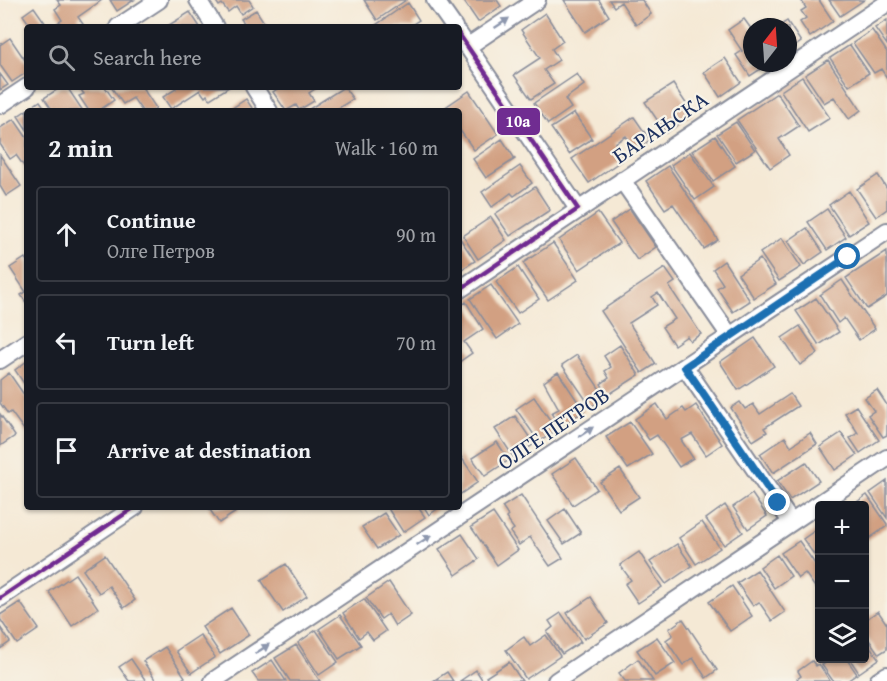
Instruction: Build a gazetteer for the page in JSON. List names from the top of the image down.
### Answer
{
  "streets": {
    "street": ["БАРАЊСКА", "ОЛГЕ ПЕТРОВ"]
  },
  "one_way": ["ОЛГЕ ПЕТРОВ"],
  "lines": ["transit line 10а"],
  "north": "top",
  "page": {
    "search": "Search here",
    "heading": ["2 min", "Walk · 160 m"],
    "list": [
      ["Continue", "Олге Петров", "90 m"],
      ["Turn left", "70 m"],
      "Arrive at destination"
    ],
    "map_buttons": ["+", "−"]
  }
}
